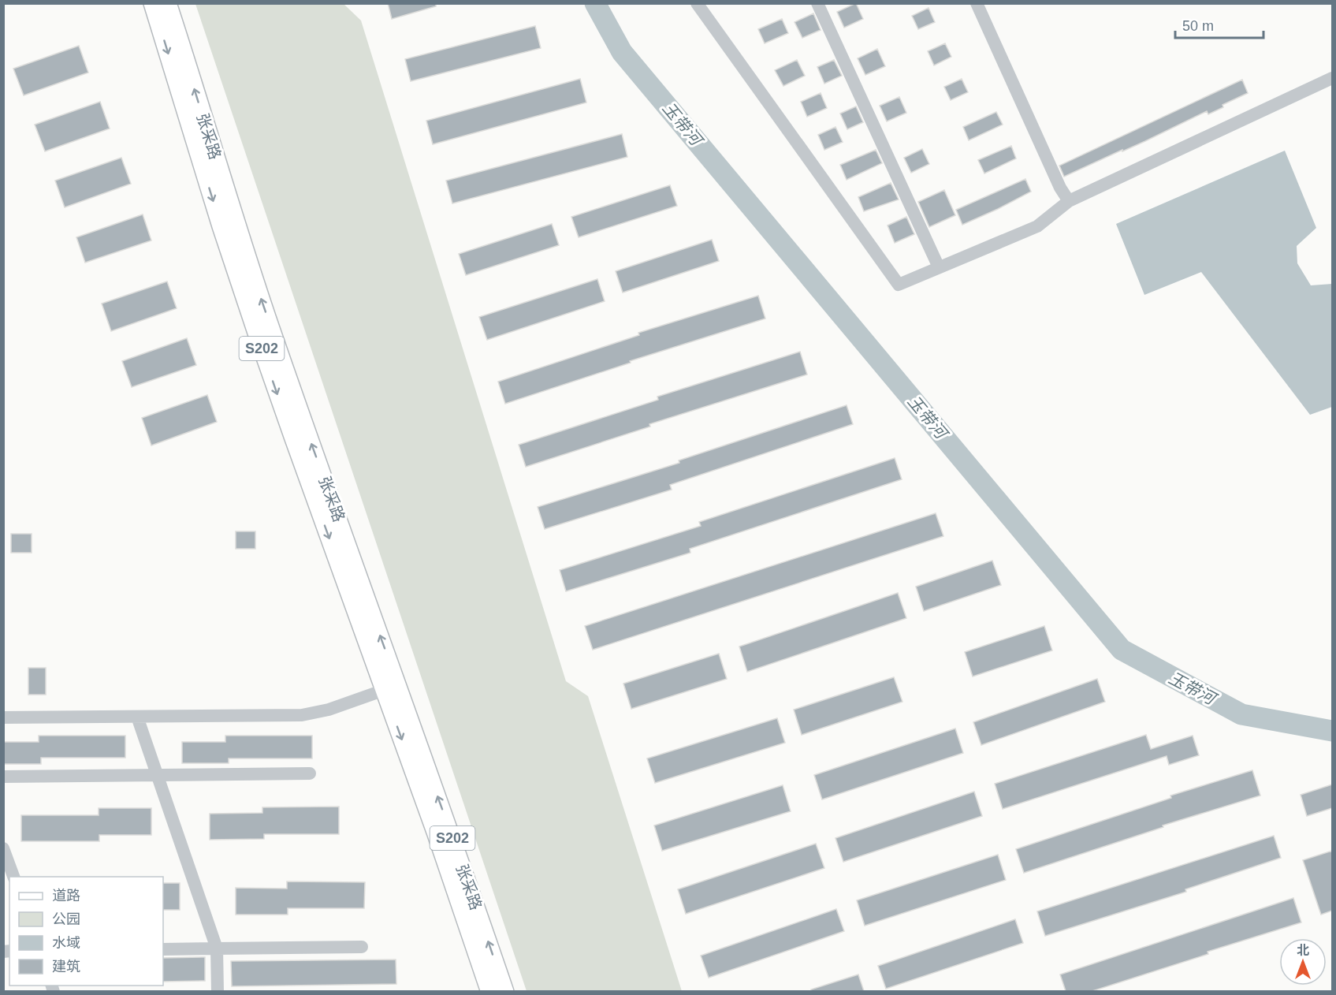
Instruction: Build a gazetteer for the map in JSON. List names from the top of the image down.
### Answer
{
  "streets": {
    "main road": ["张采路", "S202"]
  },
  "water": ["玉带河"],
  "legend": [
    "道路",
    "公园",
    "水域",
    "建筑"
  ],
  "scale_bar": "50 m",
  "north": "top"
}
